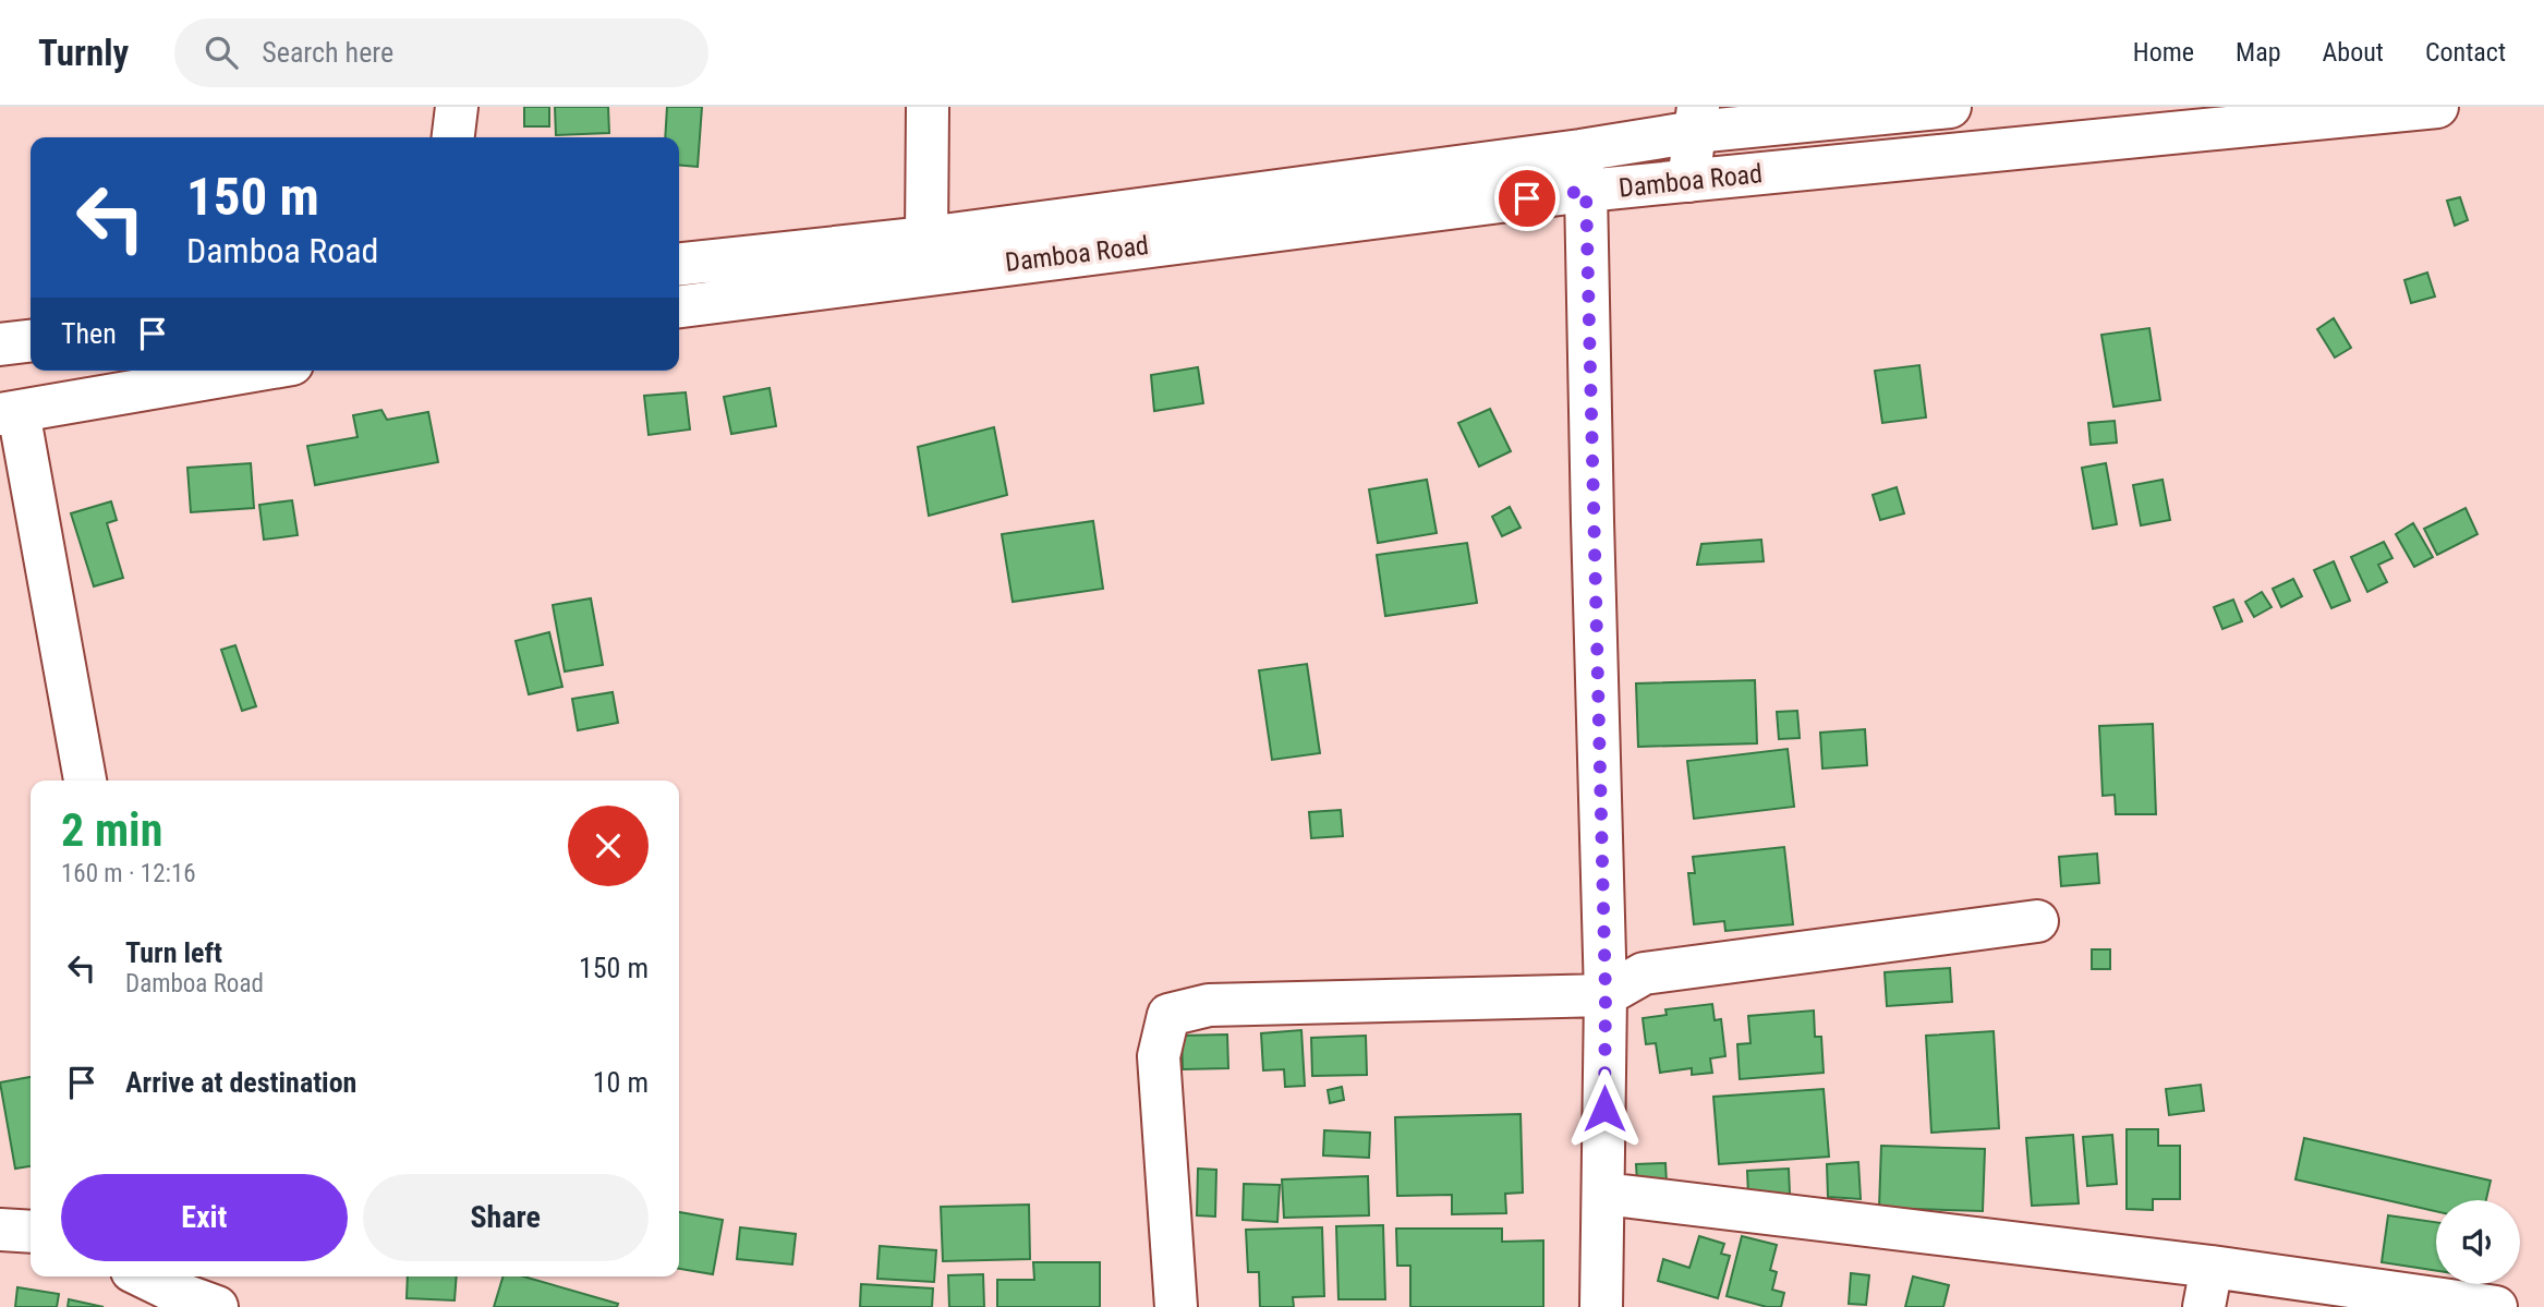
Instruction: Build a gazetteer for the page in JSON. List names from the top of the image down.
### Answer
{
  "streets": {
    "street": ["Damboa Road"]
  },
  "page": {
    "header": "Turnly",
    "search": "Search here",
    "nav": [
      "Home",
      "Map",
      "About",
      "Contact"
    ],
    "turn": ["150 m", "Damboa Road"],
    "then": "Then",
    "heading": ["2 min", "160 m · 12:16"],
    "list": [
      {
        "name": "Turn left",
        "note": "Damboa Road",
        "value": "150 m"
      },
      {
        "name": "Arrive at destination",
        "value": "10 m"
      }
    ],
    "buttons": ["Exit", "Share"]
  }
}
